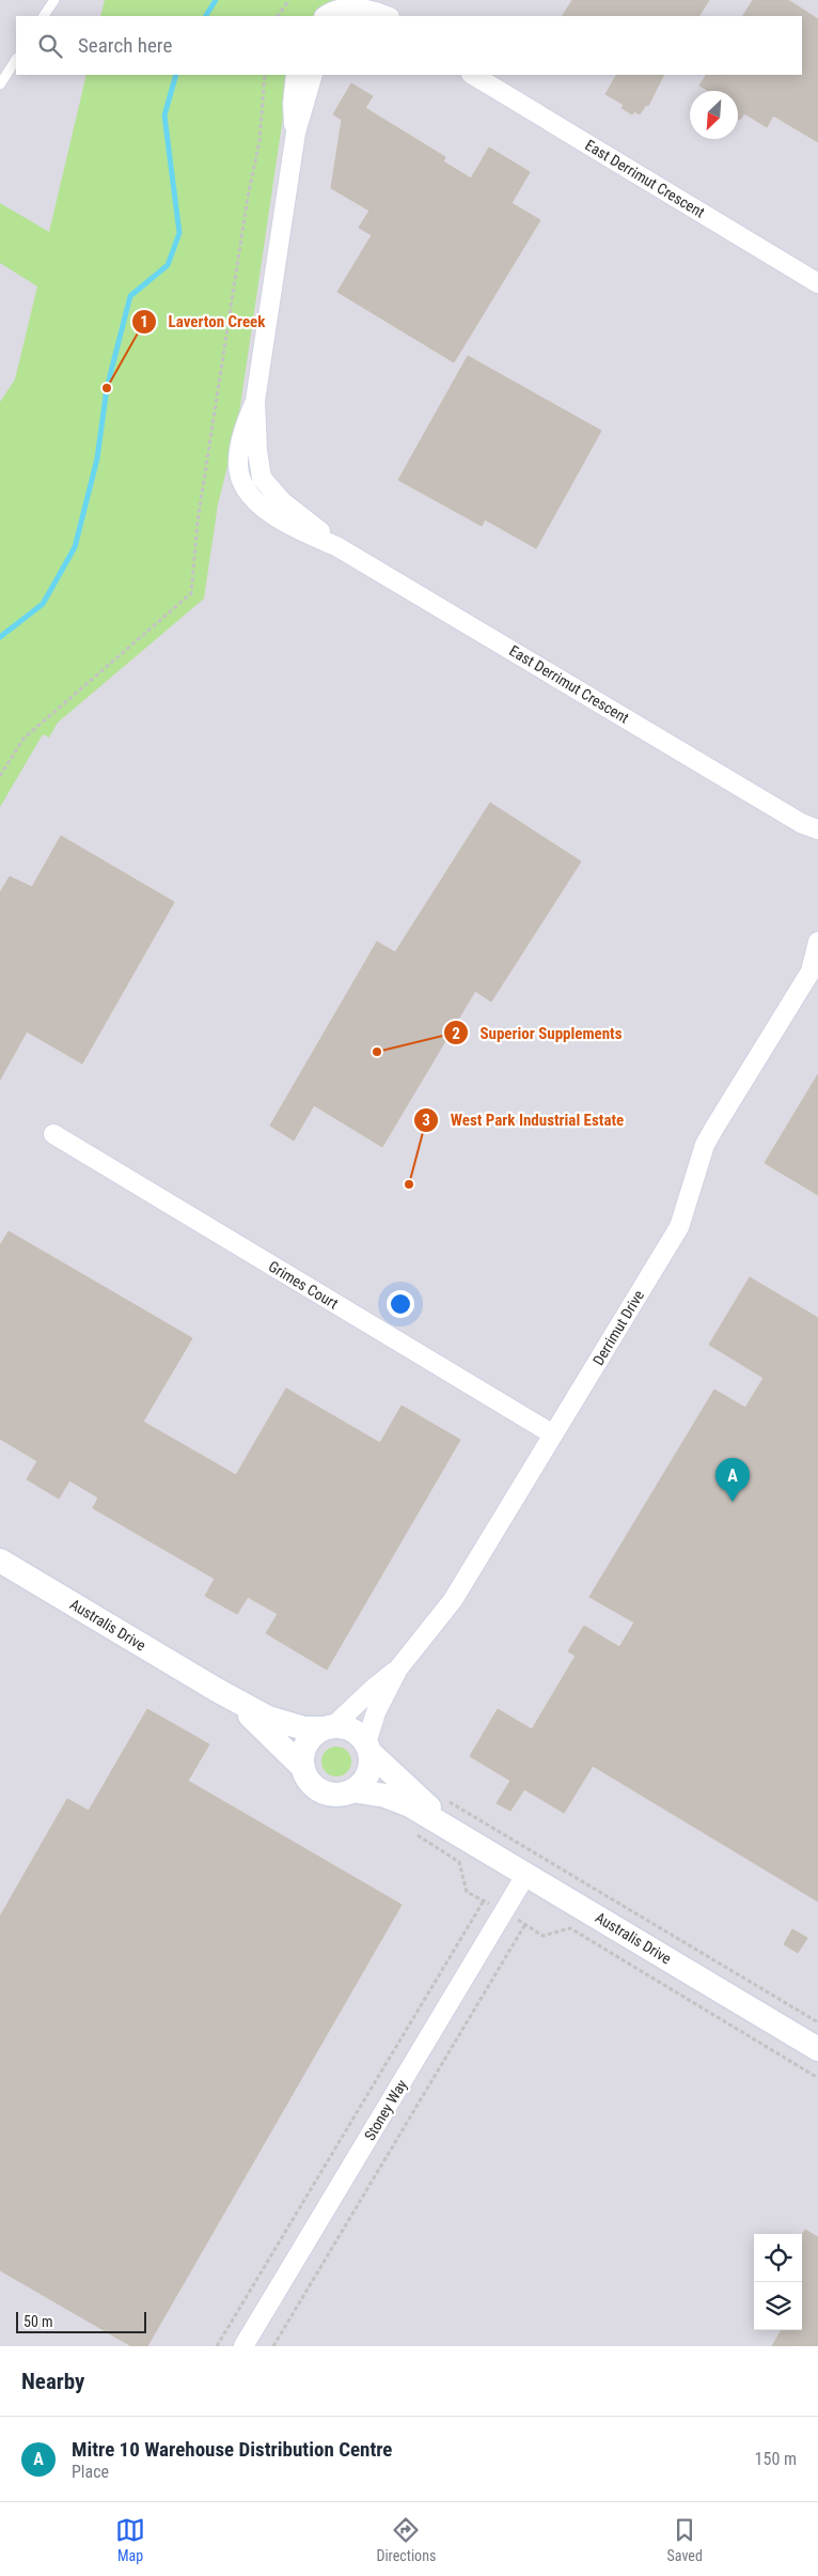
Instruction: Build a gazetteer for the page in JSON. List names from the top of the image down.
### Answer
{
  "streets": {
    "street": [
      "East Derrimut Crescent",
      "Grimes Court",
      "Derrimut Drive",
      "Australis Drive",
      "Stoney Way"
    ]
  },
  "crossings": [
    ["Grimes Court", "Derrimut Drive"],
    ["Derrimut Drive", "Australis Drive"],
    ["Australis Drive", "Stoney Way"]
  ],
  "places": ["Laverton Creek", "Superior Supplements", "West Park Industrial Estate"],
  "scale_bar": "50 m",
  "north": "bottom left",
  "page": {
    "search": "Search here",
    "pins": "A",
    "scale": "50 m",
    "heading": "Nearby",
    "list": [
      {
        "mark": "A",
        "name": "Mitre 10 Warehouse Distribution Centre",
        "note": "Place",
        "value": "150 m"
      }
    ],
    "nav": ["Map", "Directions", "Saved"]
  }
}
